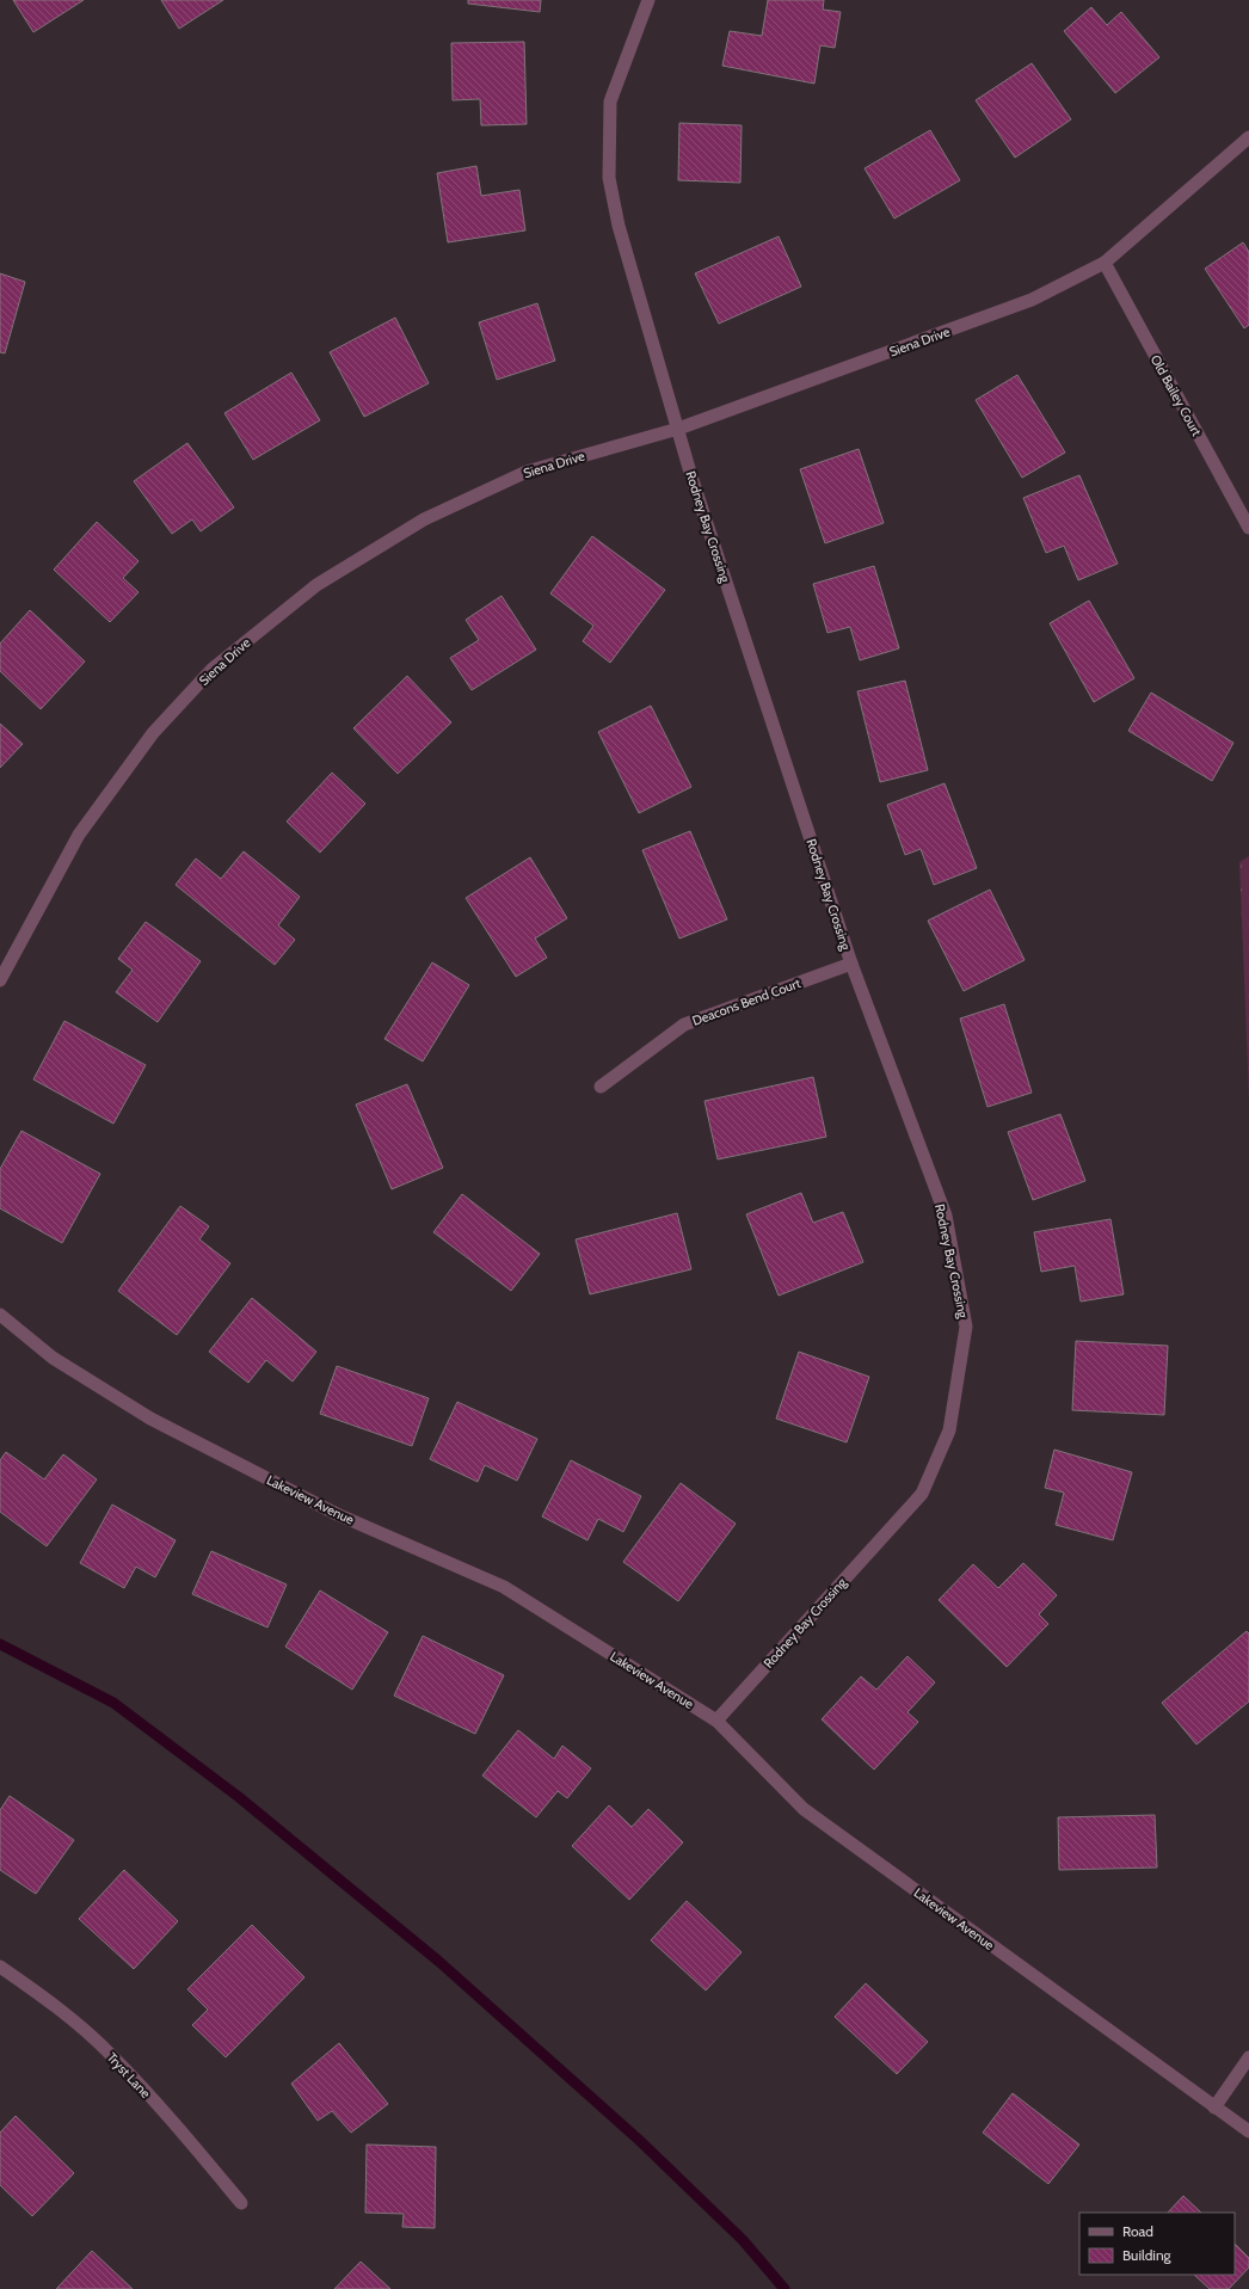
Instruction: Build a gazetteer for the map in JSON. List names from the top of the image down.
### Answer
{
  "streets": {
    "street": [
      "Siena Drive",
      "Old Bailey Court",
      "Rodney Bay Crossing",
      "Deacons Bend Court",
      "Lakeview Avenue",
      "Tryst Lane"
    ]
  },
  "crossings": [
    ["Siena Drive", "Old Bailey Court"],
    ["Siena Drive", "Rodney Bay Crossing"],
    ["Rodney Bay Crossing", "Deacons Bend Court"],
    ["Rodney Bay Crossing", "Lakeview Avenue"]
  ],
  "legend": ["Road", "Building"]
}
